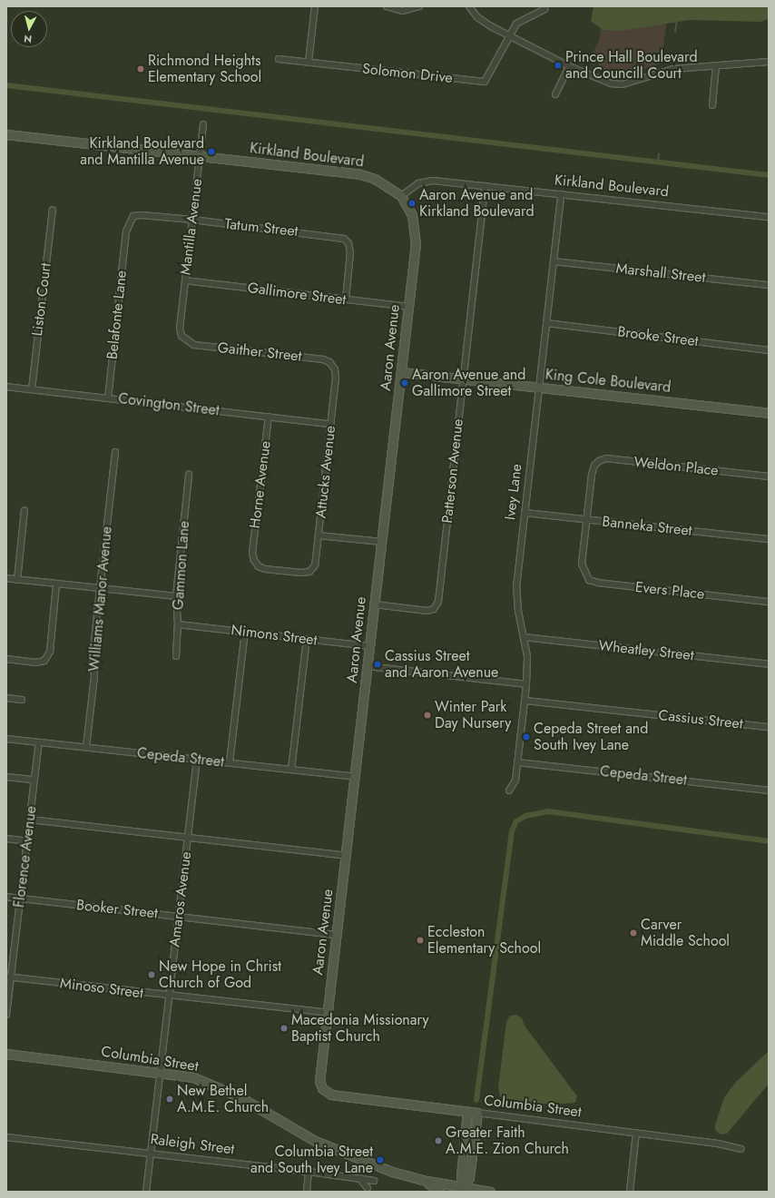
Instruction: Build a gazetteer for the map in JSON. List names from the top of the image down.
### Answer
{
  "streets": {
    "street": [
      "Solomon Drive",
      "Kirkland Boulevard",
      "Mantilla Avenue",
      "Tatum Street",
      "Marshall Street",
      "Gallimore Street",
      "Liston Court",
      "Belafonte Lane",
      "Brooke Street",
      "Aaron Avenue",
      "Gaither Street",
      "King Cole Boulevard",
      "Covington Street",
      "Weldon Place",
      "Patterson Avenue",
      "Attucks Avenue",
      "Horne Avenue",
      "Ivey Lane",
      "Banneka Street",
      "Gammon Lane",
      "Evers Place",
      "Williams Manor Avenue",
      "Nimons Street",
      "Wheatley Street",
      "Cassius Street",
      "Cepeda Street",
      "Florence Avenue",
      "Amaros Avenue",
      "Booker Street",
      "Minoso Street",
      "Columbia Street",
      "Raleigh Street"
    ]
  },
  "crossings": [
    ["Kirkland Boulevard", "Mantilla Avenue"],
    ["Kirkland Boulevard", "Aaron Avenue"],
    ["Kirkland Boulevard", "Patterson Avenue"],
    ["Kirkland Boulevard", "Ivey Lane"],
    ["Mantilla Avenue", "Tatum Street"],
    ["Mantilla Avenue", "Gallimore Street"],
    ["Mantilla Avenue", "Gaither Street"],
    ["Tatum Street", "Gallimore Street"],
    ["Tatum Street", "Belafonte Lane"],
    ["Marshall Street", "Ivey Lane"],
    ["Gallimore Street", "Aaron Avenue"],
    ["Liston Court", "Covington Street"],
    ["Belafonte Lane", "Covington Street"],
    ["Brooke Street", "Ivey Lane"],
    ["Aaron Avenue", "King Cole Boulevard"],
    ["Aaron Avenue", "Patterson Avenue"],
    ["Aaron Avenue", "Nimons Street"],
    ["Aaron Avenue", "Cepeda Street"],
    ["Aaron Avenue", "Booker Street"],
    ["Aaron Avenue", "Minoso Street"],
    ["Aaron Avenue", "Columbia Street"],
    ["Gaither Street", "Attucks Avenue"],
    ["King Cole Boulevard", "Patterson Avenue"],
    ["King Cole Boulevard", "Ivey Lane"],
    ["Covington Street", "Attucks Avenue"],
    ["Covington Street", "Horne Avenue"],
    ["Weldon Place", "Banneka Street"],
    ["Weldon Place", "Evers Place"],
    ["Attucks Avenue", "Horne Avenue"],
    ["Ivey Lane", "Banneka Street"],
    ["Ivey Lane", "Wheatley Street"],
    ["Ivey Lane", "Cassius Street"],
    ["Ivey Lane", "Cepeda Street"],
    ["Banneka Street", "Evers Place"],
    ["Gammon Lane", "Nimons Street"],
    ["Williams Manor Avenue", "Cepeda Street"],
    ["Cepeda Street", "Florence Avenue"],
    ["Cepeda Street", "Amaros Avenue"],
    ["Florence Avenue", "Booker Street"],
    ["Florence Avenue", "Minoso Street"],
    ["Amaros Avenue", "Booker Street"],
    ["Amaros Avenue", "Minoso Street"],
    ["Amaros Avenue", "Columbia Street"],
    ["Amaros Avenue", "Raleigh Street"]
  ],
  "places": [
    "Prince Hall Boulevard and Councill Court",
    "Richmond Heights Elementary School",
    "Kirkland Boulevard and Mantilla Avenue",
    "Aaron Avenue and Kirkland Boulevard",
    "Aaron Avenue and Gallimore Street",
    "Cassius Street and Aaron Avenue",
    "Winter Park Day Nursery",
    "Cepeda Street and South Ivey Lane",
    "Carver Middle School",
    "Eccleston Elementary School",
    "New Hope in Christ Church of God",
    "Macedonia Missionary Baptist Church",
    "New Bethel A.M.E. Church",
    "Greater Faith A.M.E. Zion Church",
    "Columbia Street and South Ivey Lane"
  ],
  "north": "bottom"
}
